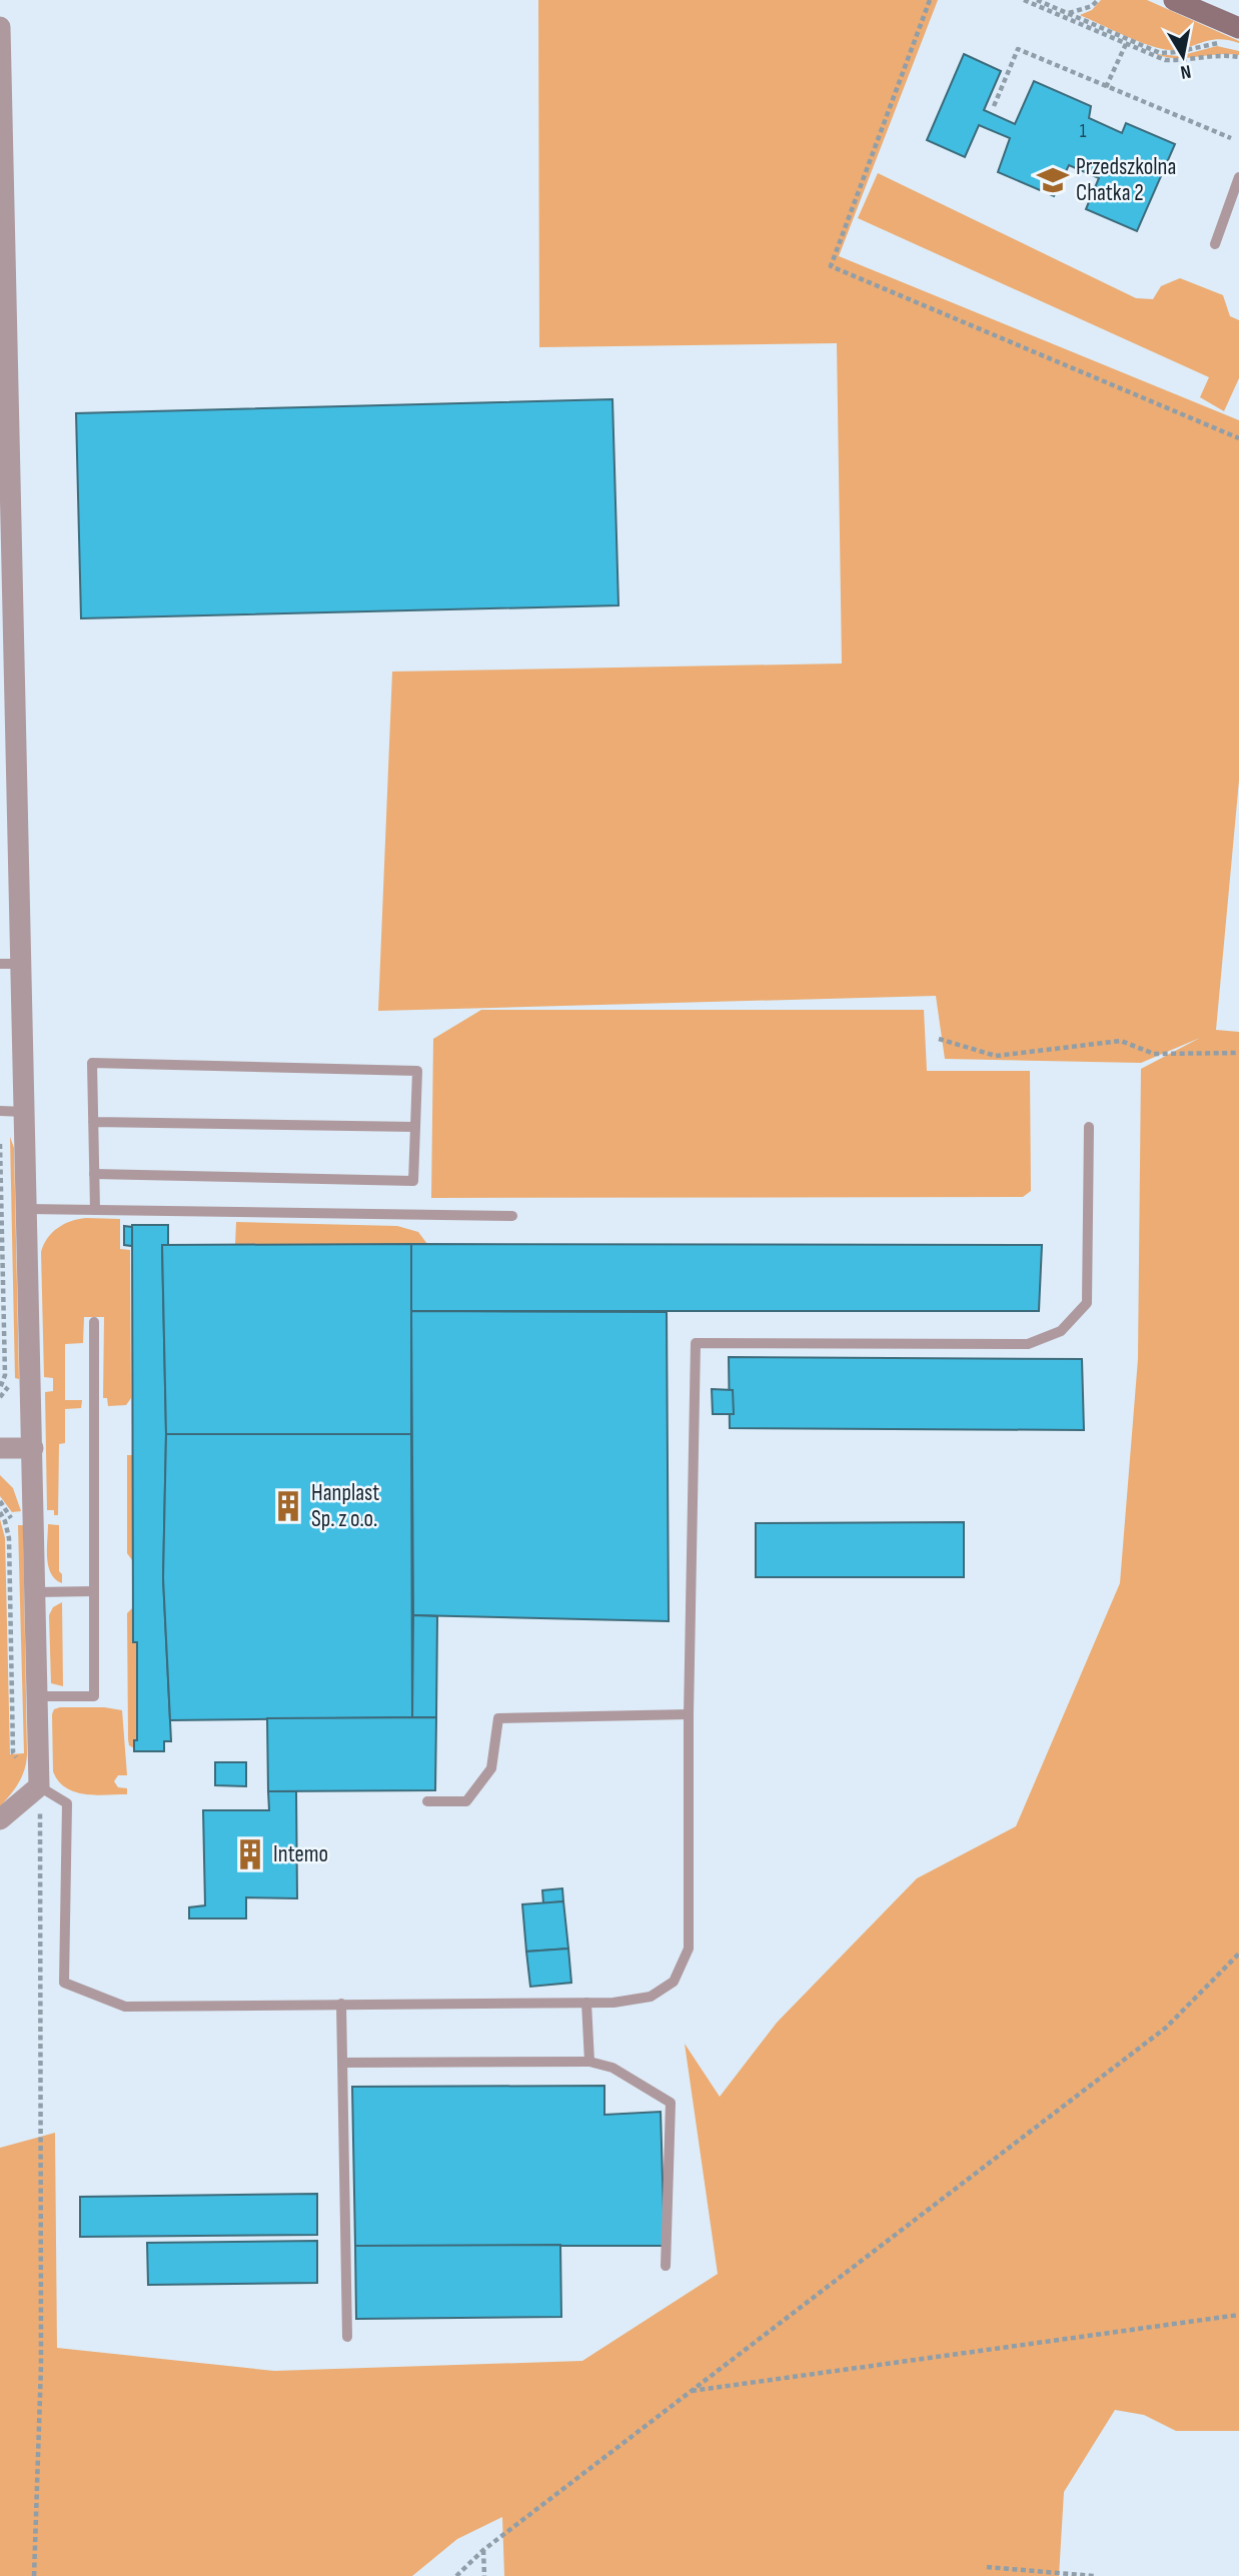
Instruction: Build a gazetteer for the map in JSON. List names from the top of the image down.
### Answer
{
  "places": {
    "school or university": ["Przedszkolna Chatka 2"],
    "building": ["Hanplast Sp. z o.o.", "Intemo"]
  },
  "house_numbers": ["1"],
  "north": "bottom"
}
